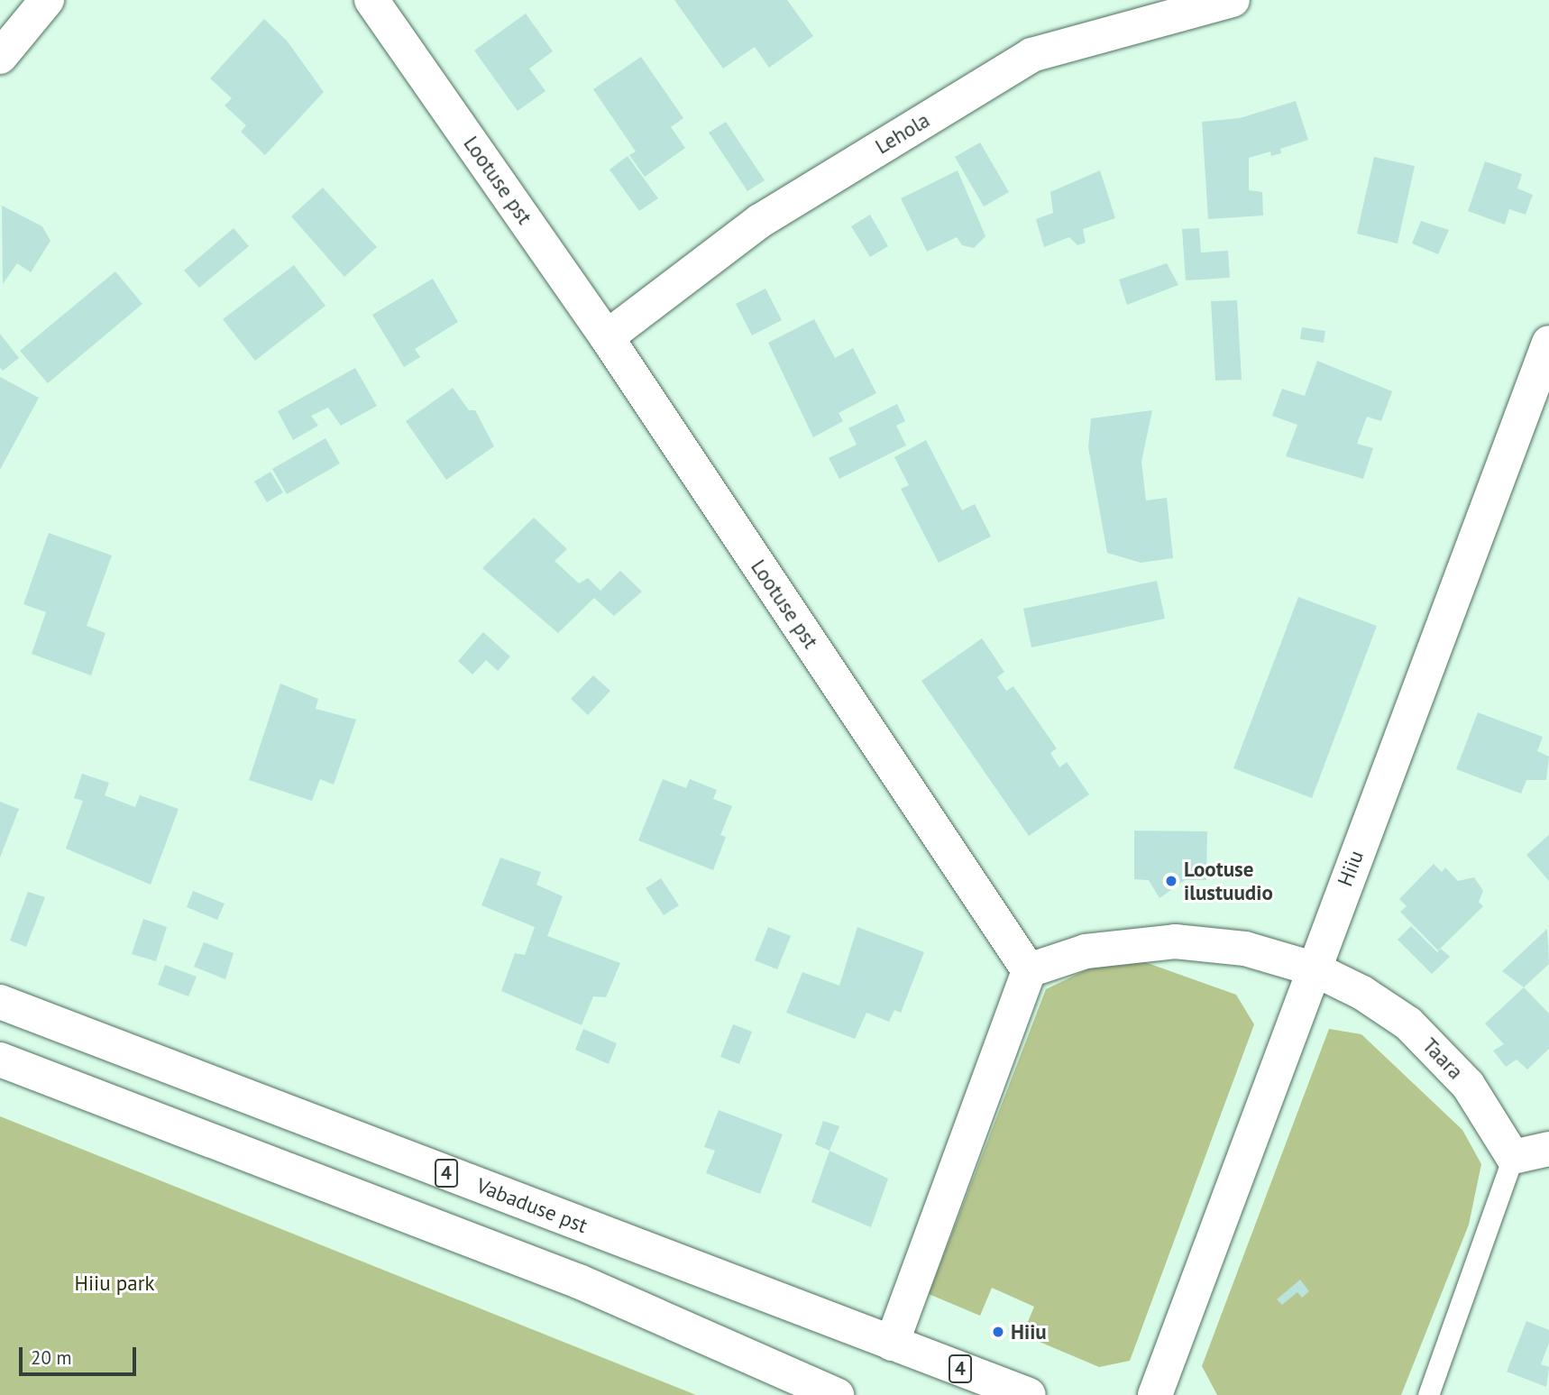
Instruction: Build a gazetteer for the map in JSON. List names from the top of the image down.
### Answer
{
  "streets": {
    "main road": [
      "Lehola",
      "Lootuse pst",
      "Hiiu",
      "Taara",
      "4",
      "Vabaduse pst"
    ]
  },
  "crossings": [
    ["Lehola", "Lootuse pst"],
    ["Hiiu", "Taara"]
  ],
  "parks": ["Hiiu park"],
  "places": ["Lootuse ilustuudio", "Hiiu"],
  "scale_bar": "20 m"
}
